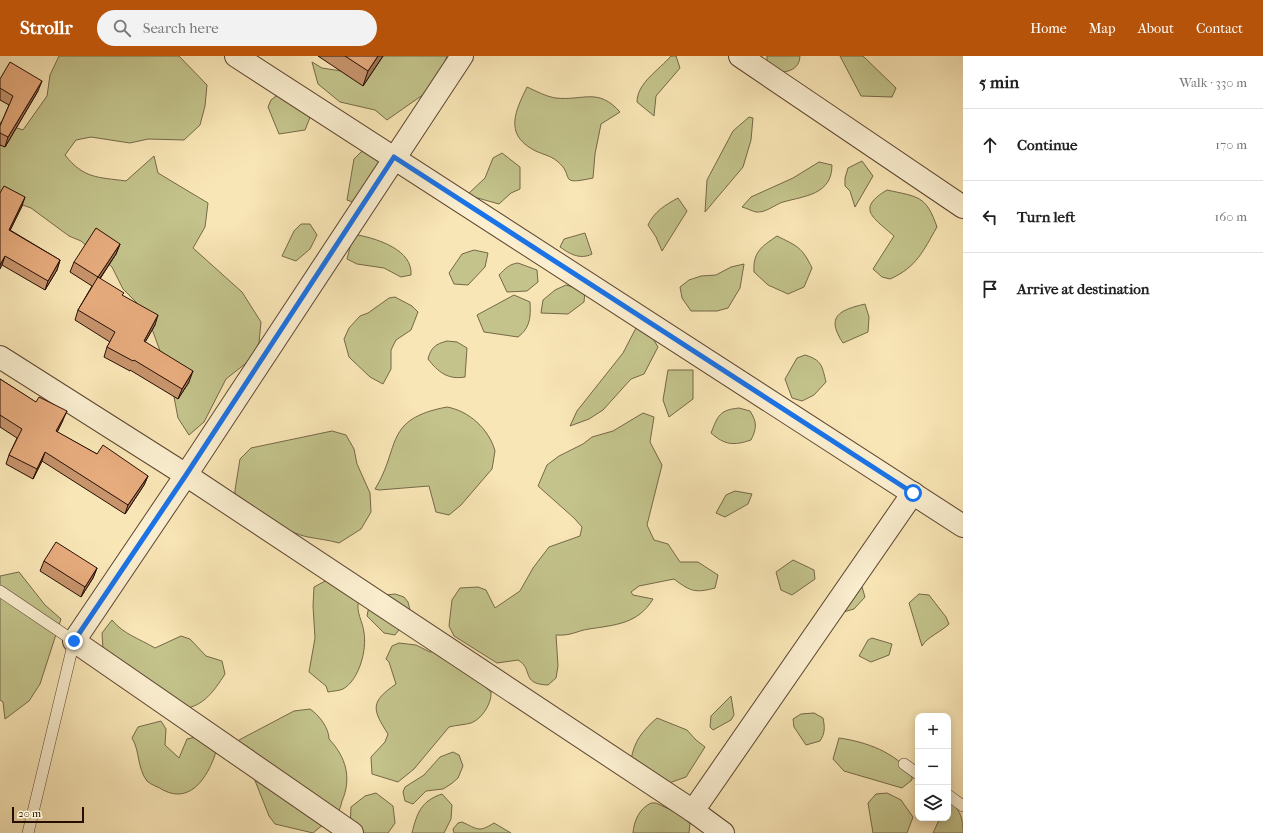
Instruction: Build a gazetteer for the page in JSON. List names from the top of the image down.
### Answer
{
  "scale_bar": "20 m",
  "page": {
    "header": "Strollr",
    "search": "Search here",
    "nav": [
      "Home",
      "Map",
      "About",
      "Contact"
    ],
    "heading": ["5 min", "Walk · 330 m"],
    "list": [
      ["Continue", "170 m"],
      ["Turn left", "160 m"],
      "Arrive at destination"
    ],
    "map_buttons": ["+", "−"],
    "scale": "20 m"
  }
}
